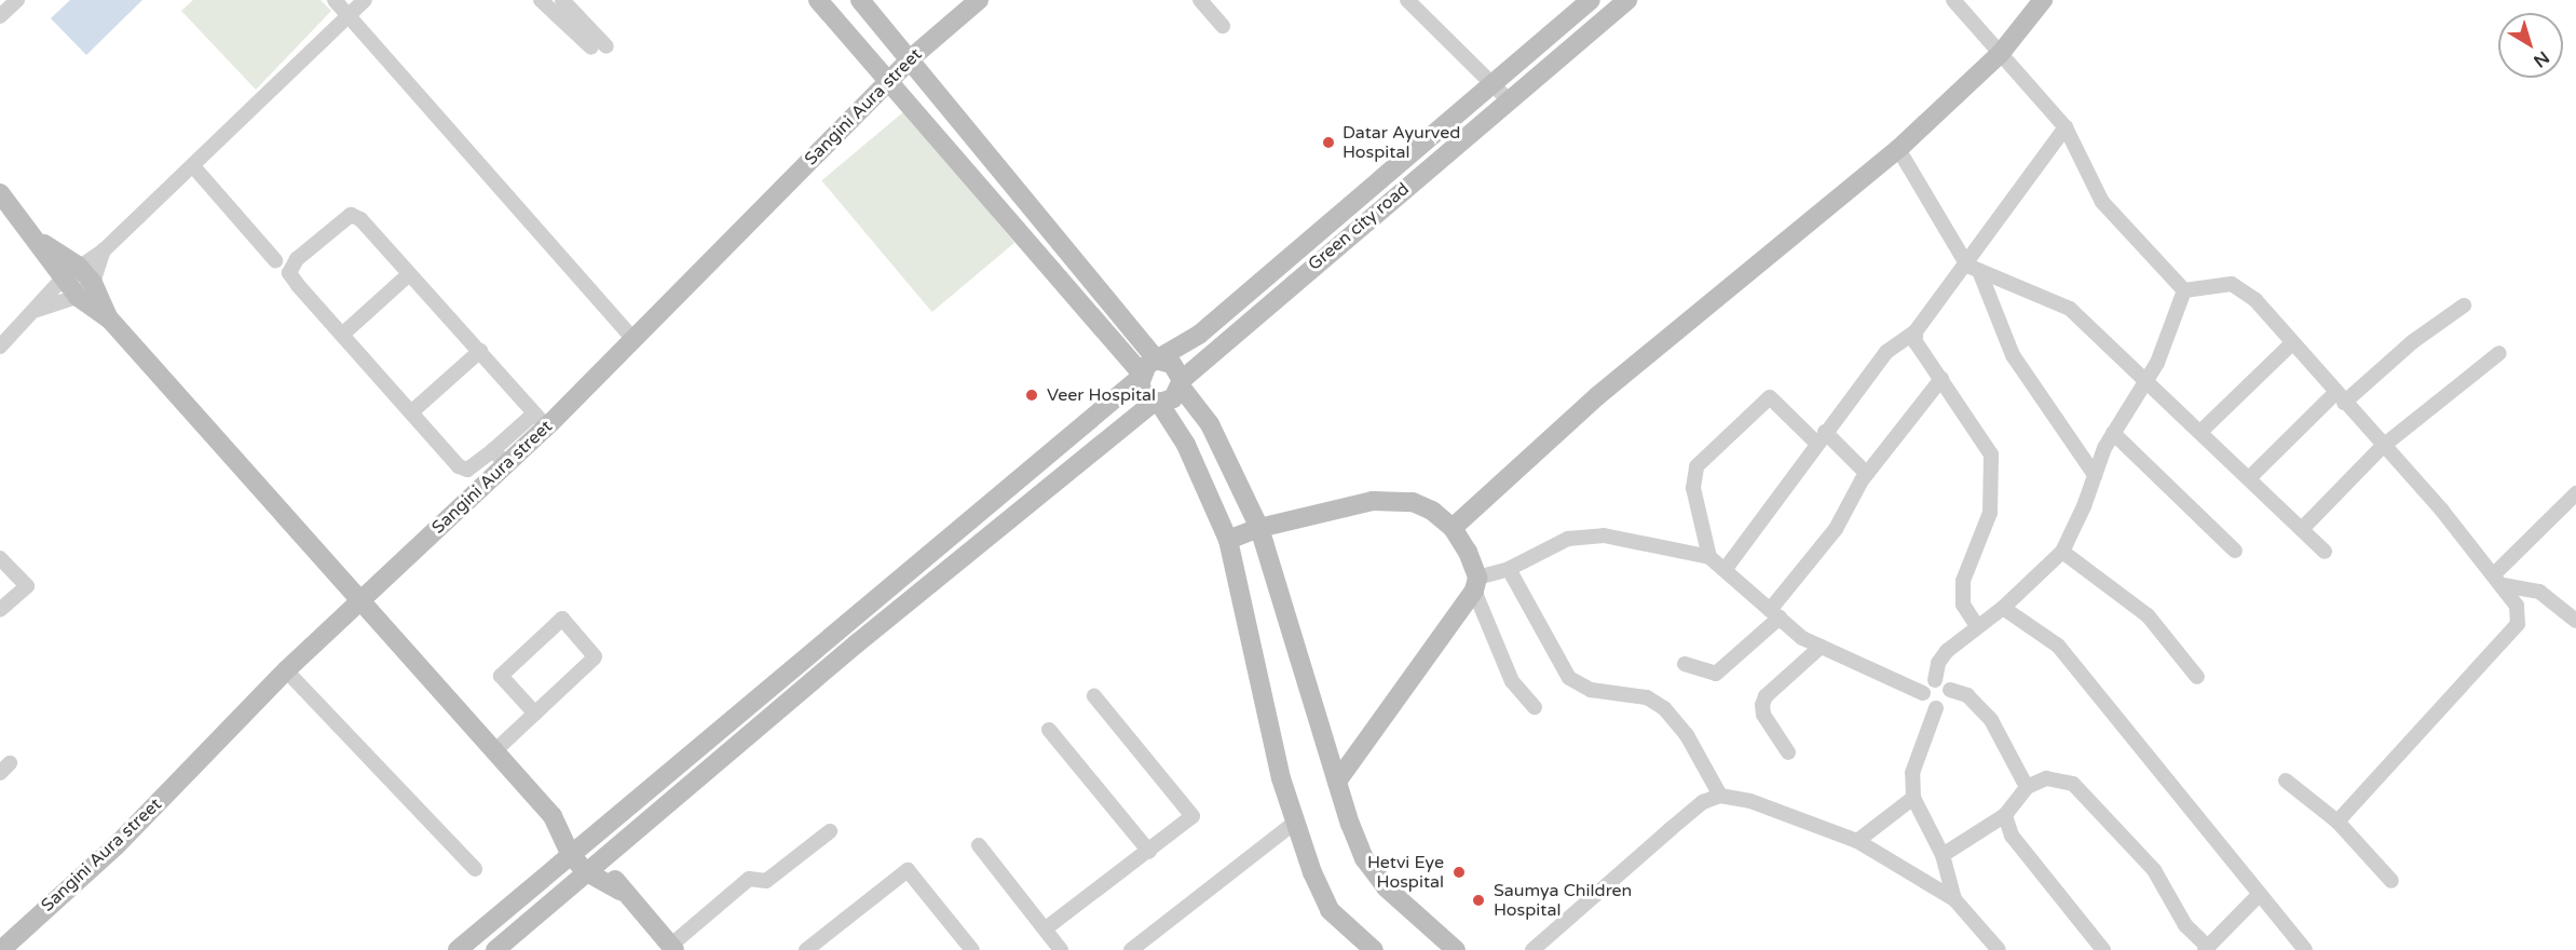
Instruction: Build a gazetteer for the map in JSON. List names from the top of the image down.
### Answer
{
  "streets": {
    "street": ["Sangini Aura street", "Green city road"]
  },
  "places": [
    "Datar Ayurved Hospital",
    "Veer Hospital",
    "Hetvi Eye Hospital",
    "Saumya Children Hospital"
  ],
  "north": "bottom right"
}
